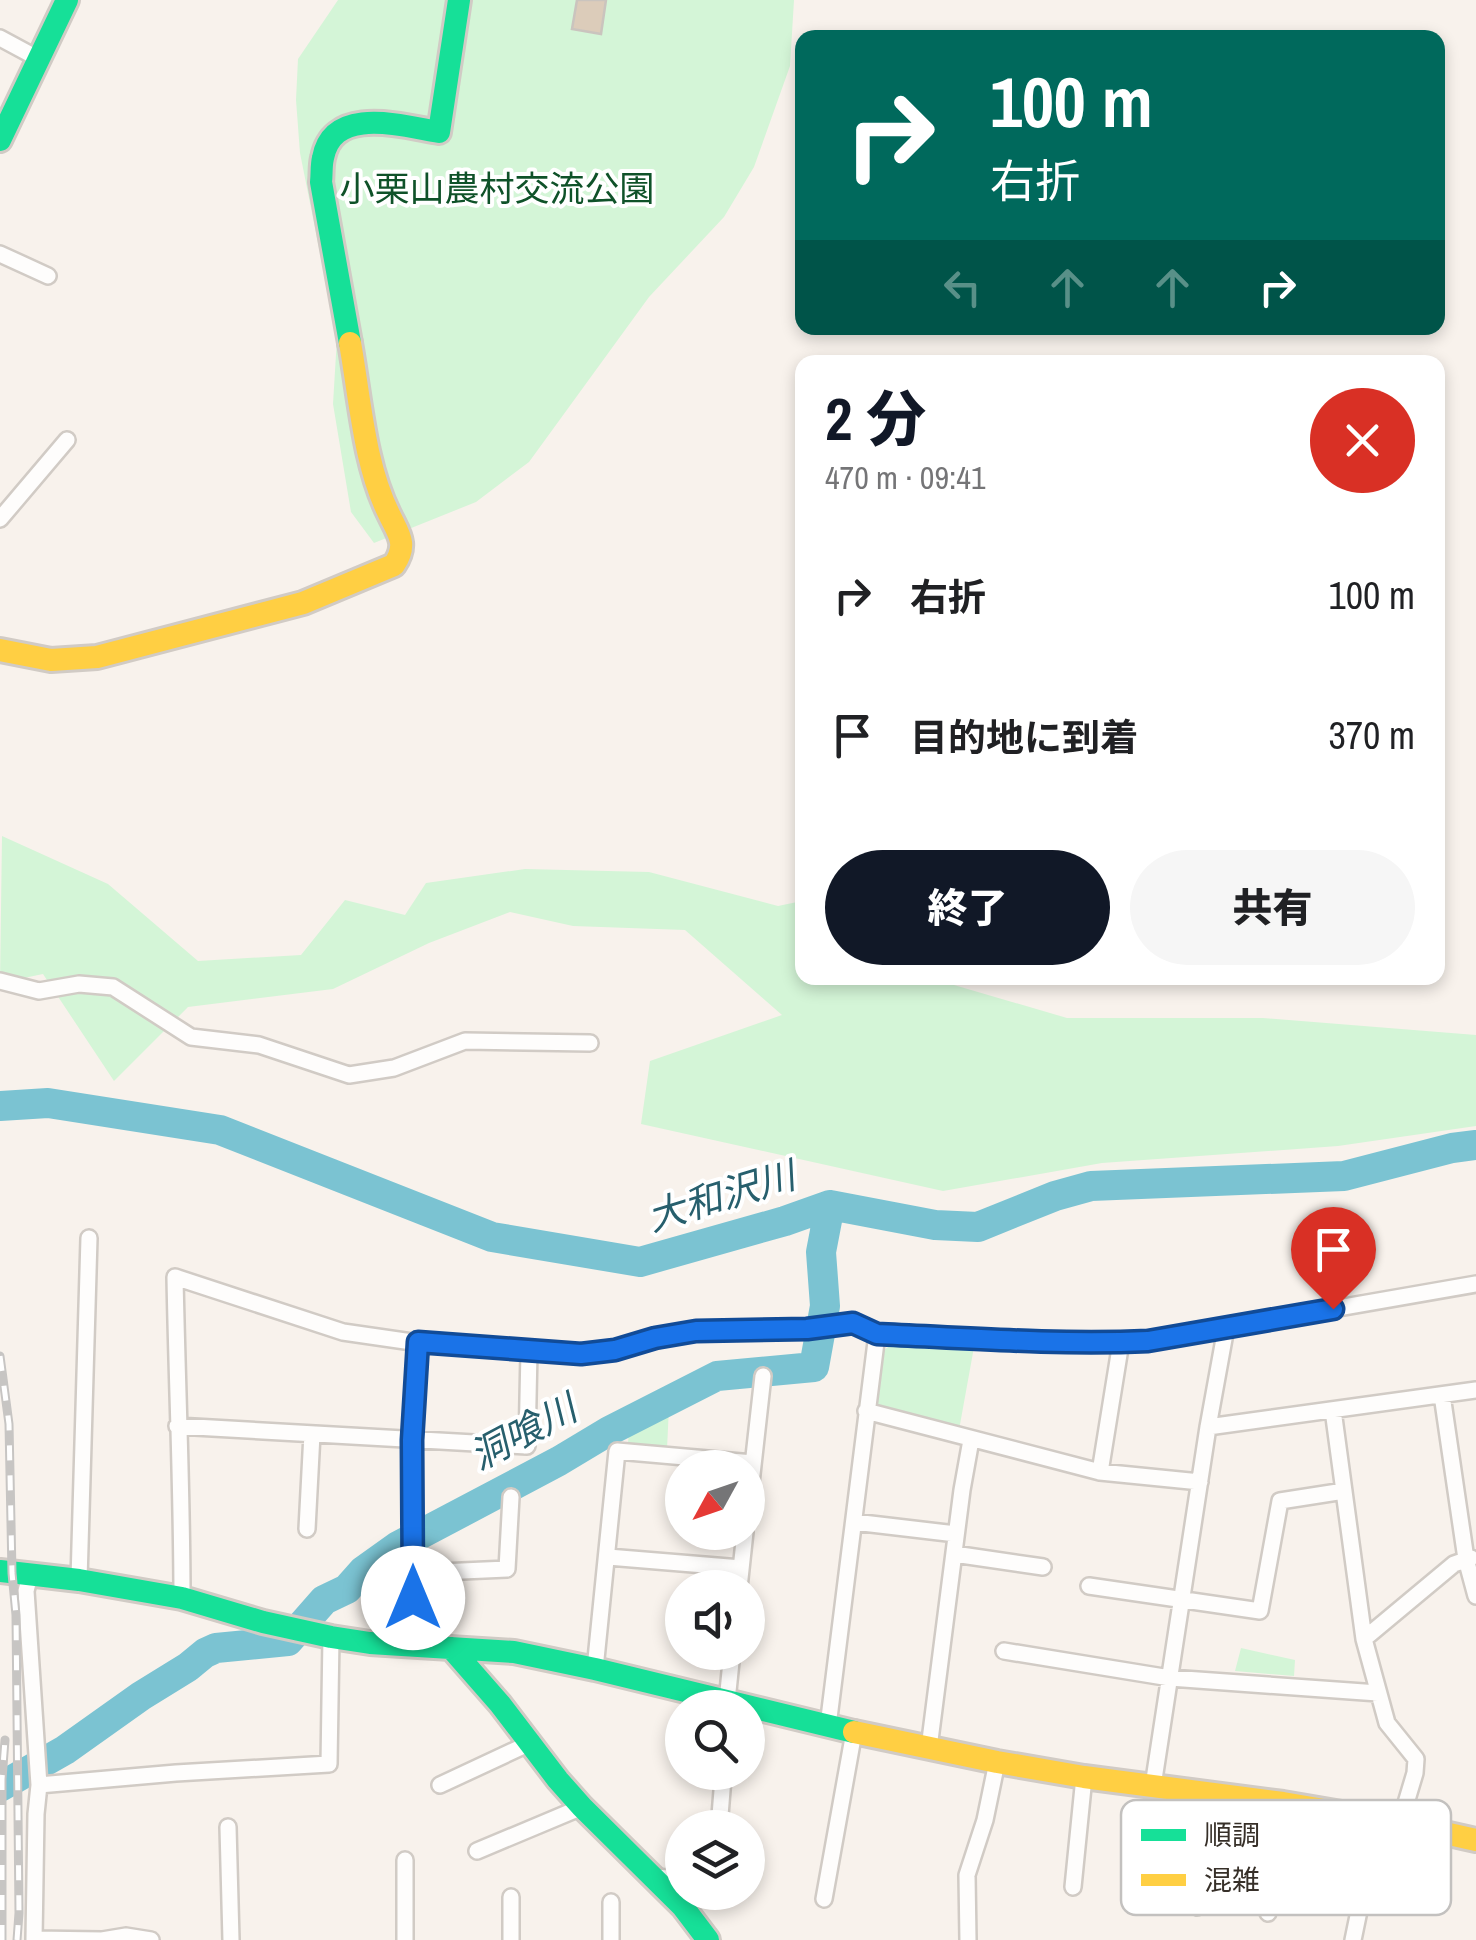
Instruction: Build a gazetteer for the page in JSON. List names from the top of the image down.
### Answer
{
  "water": ["大和沢川", "洞喰川"],
  "parks": ["小栗山農村交流公園"],
  "legend": ["順調", "混雑"],
  "north": "bottom left",
  "page": {
    "turn": ["100 m", "右折"],
    "heading": ["2 分", "470 m · 09:41"],
    "list": [
      {
        "name": "右折",
        "value": "100 m"
      },
      {
        "name": "目的地に到着",
        "value": "370 m"
      }
    ],
    "buttons": ["終了", "共有"]
  }
}
